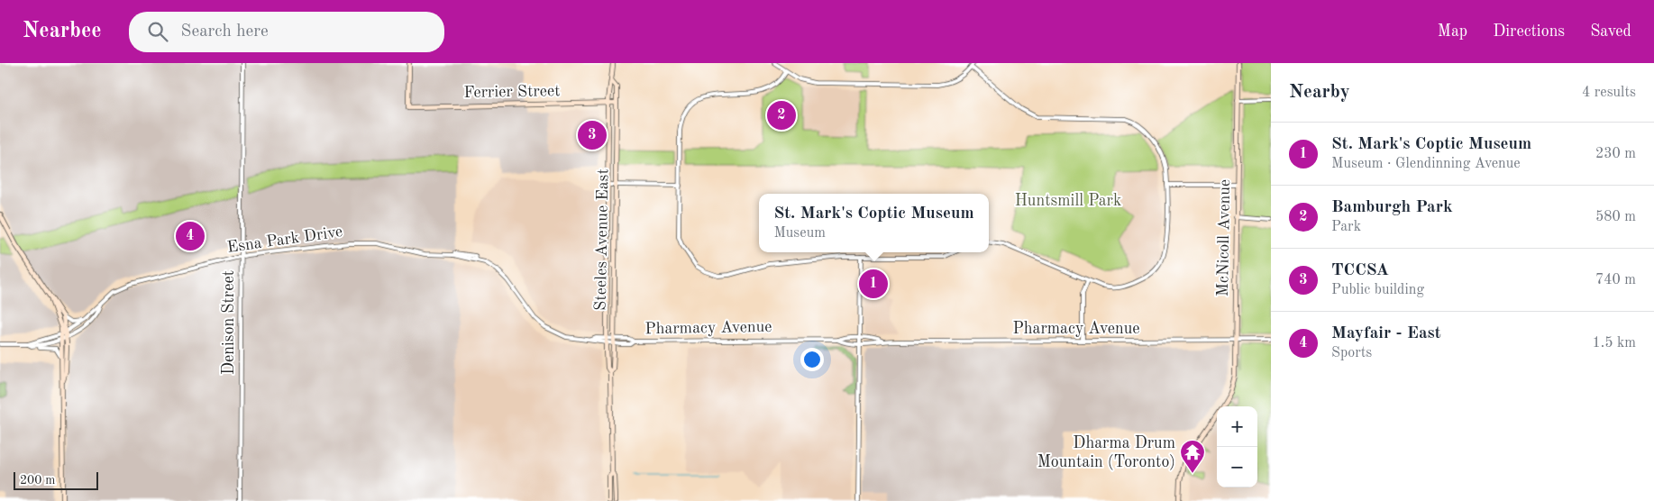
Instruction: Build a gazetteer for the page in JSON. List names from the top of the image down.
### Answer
{
  "streets": {
    "main road": ["Ferrier Street", "McNicoll Avenue", "Steeles Avenue East"],
    "street": ["Esna Park Drive", "Denison Street", "Pharmacy Avenue"]
  },
  "crossings": [
    ["Ferrier Street", "Steeles Avenue East"],
    ["McNicoll Avenue", "Pharmacy Avenue"],
    ["Esna Park Drive", "Steeles Avenue East"],
    ["Esna Park Drive", "Denison Street"],
    ["Esna Park Drive", "Pharmacy Avenue"],
    ["Steeles Avenue East", "Pharmacy Avenue"]
  ],
  "parks": ["Huntsmill Park"],
  "places": {
    "temple": ["Dharma Drum Mountain (Toronto)"]
  },
  "scale_bar": "200 m",
  "page": {
    "header": "Nearbee",
    "search": "Search here",
    "nav": ["Map", "Directions", "Saved"],
    "heading": ["Nearby", "4 results"],
    "pins": [
      "2",
      "3",
      "4",
      "1"
    ],
    "list": [
      {
        "mark": "1",
        "name": "St. Mark's Coptic Museum",
        "note": "Museum · Glendinning Avenue",
        "value": "230 m"
      },
      {
        "mark": "2",
        "name": "Bamburgh Park",
        "note": "Park",
        "value": "580 m"
      },
      {
        "mark": "3",
        "name": "TCCSA",
        "note": "Public building",
        "value": "740 m"
      },
      {
        "mark": "4",
        "name": "Mayfair - East",
        "note": "Sports",
        "value": "1.5 km"
      }
    ],
    "popup": ["St. Mark's Coptic Museum", "Museum"],
    "map_buttons": ["+", "−"],
    "scale": "200 m"
  }
}
